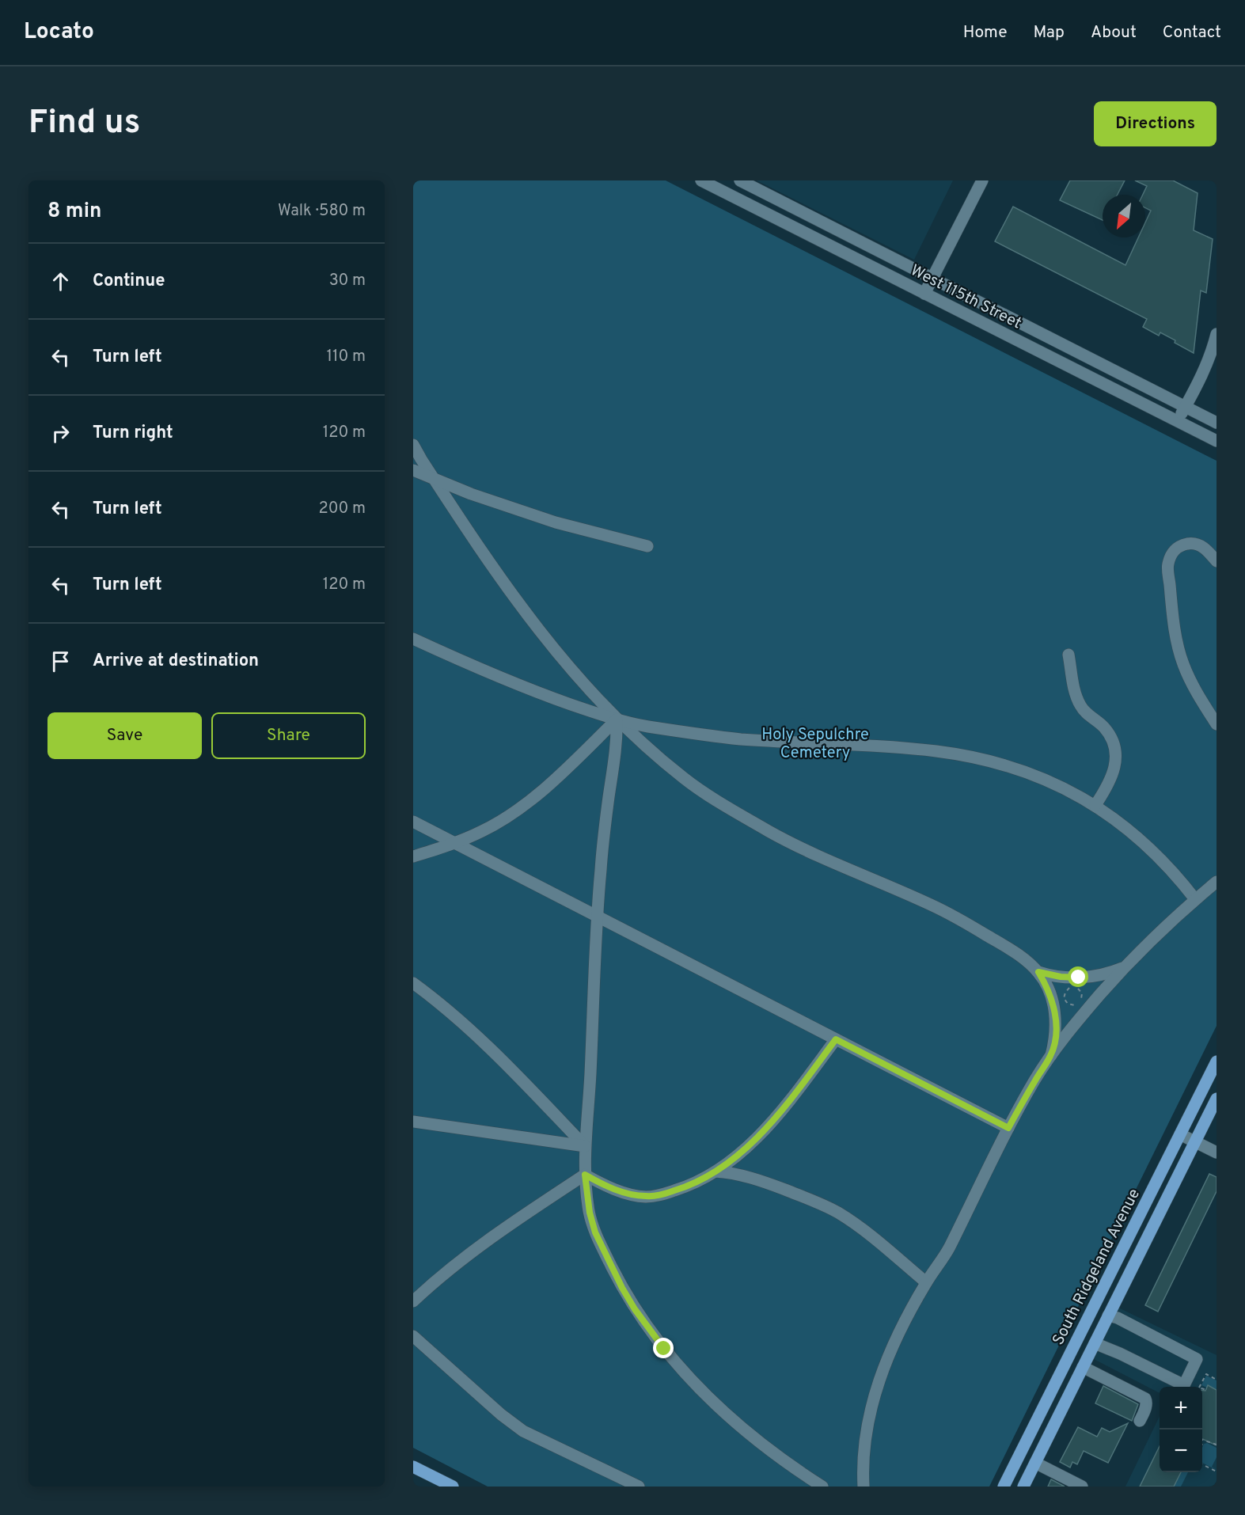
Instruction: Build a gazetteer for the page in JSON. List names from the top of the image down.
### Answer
{
  "streets": {
    "main road": ["South Ridgeland Avenue"],
    "street": ["West 115th Street"]
  },
  "parks": ["Holy Sepulchre Cemetery"],
  "north": "bottom left",
  "page": {
    "header": "Locato",
    "nav": [
      "Home",
      "Map",
      "About",
      "Contact"
    ],
    "buttons": [
      "Directions",
      ["Save", "Share"]
    ],
    "title": "Find us",
    "heading": ["8 min", "Walk · 580 m"],
    "list": [
      ["Continue", "30 m"],
      ["Turn left", "110 m"],
      ["Turn right", "120 m"],
      ["Turn left", "200 m"],
      ["Turn left", "120 m"],
      "Arrive at destination"
    ],
    "map_buttons": ["+", "−"]
  }
}
